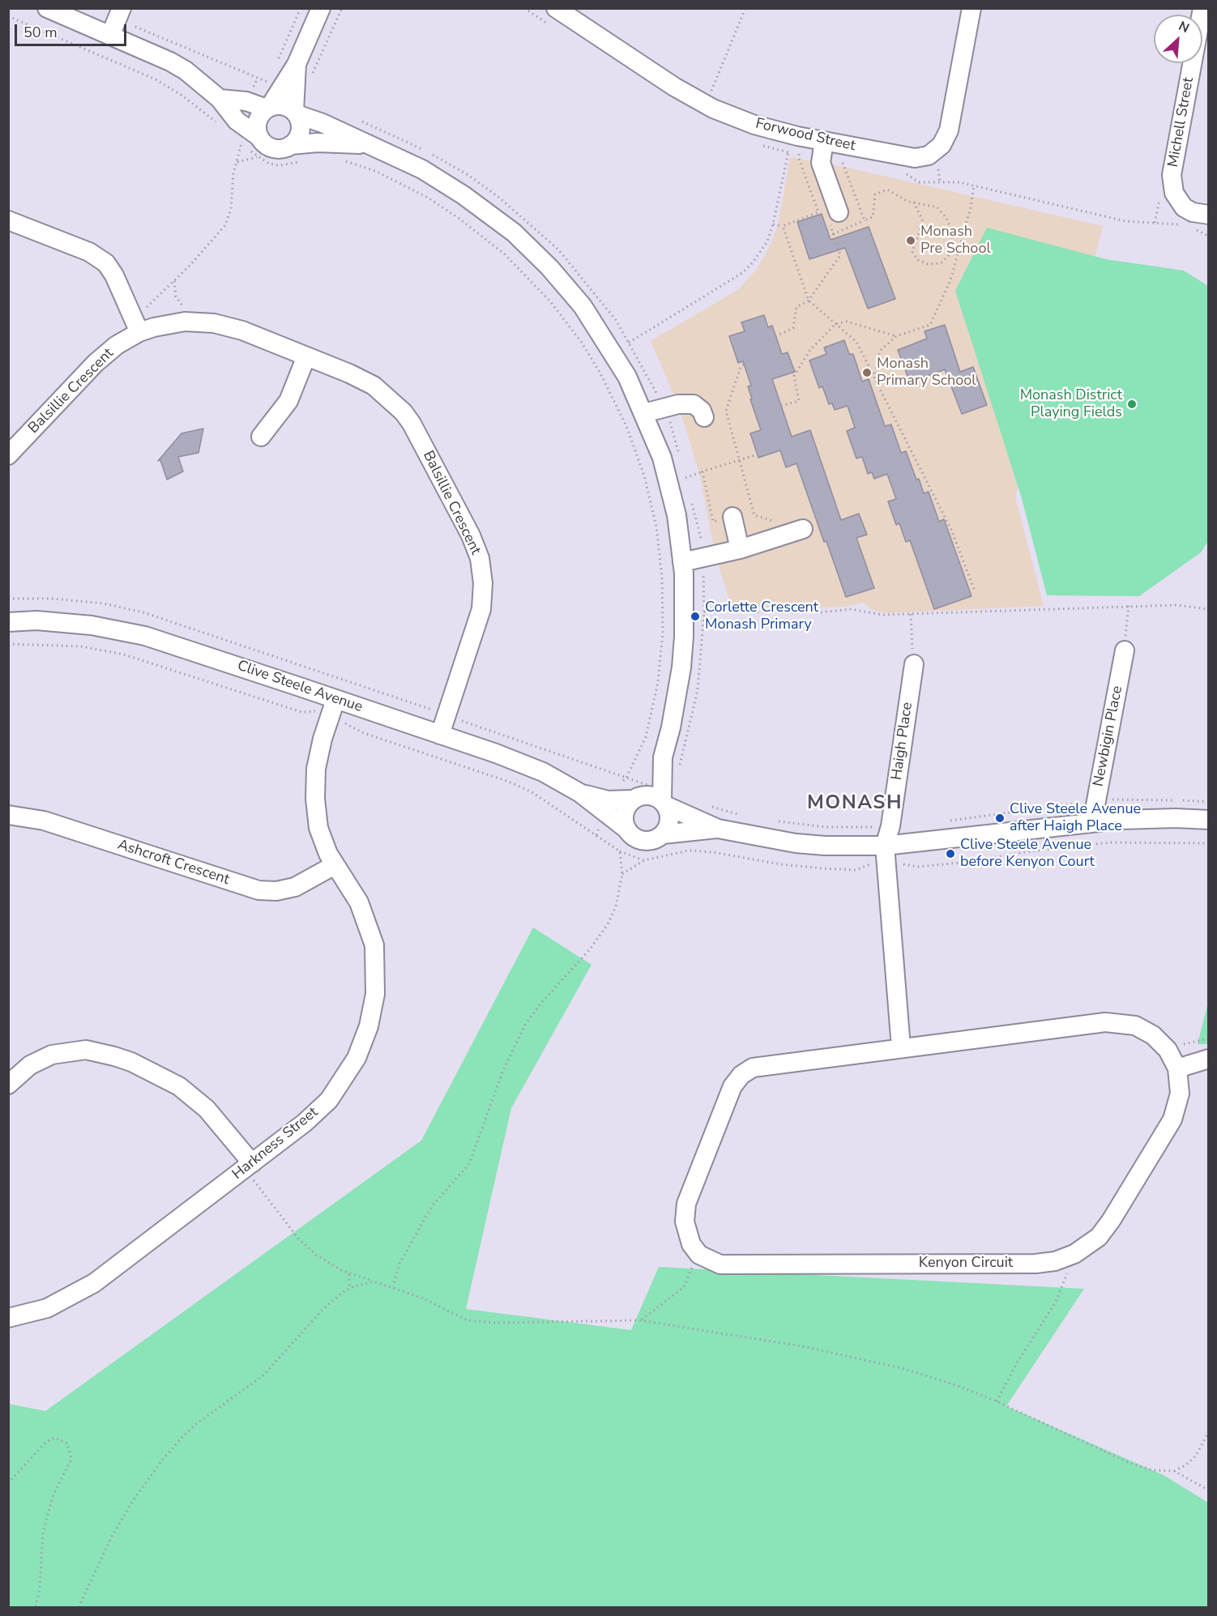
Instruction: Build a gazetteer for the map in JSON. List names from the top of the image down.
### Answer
{
  "streets": {
    "street": [
      "Michell Street",
      "Forwood Street",
      "Balsillie Crescent",
      "Clive Steele Avenue",
      "Newbigin Place",
      "Haigh Place",
      "Ashcroft Crescent",
      "Harkness Street",
      "Kenyon Circuit"
    ]
  },
  "crossings": [
    ["Balsillie Crescent", "Clive Steele Avenue"],
    ["Clive Steele Avenue", "Harkness Street"],
    ["Ashcroft Crescent", "Harkness Street"]
  ],
  "districts": ["MONASH"],
  "places": [
    "Monash Pre School",
    "Monash Primary School",
    "Monash District Playing Fields",
    "Corlette Crescent Monash Primary",
    "Clive Steele Avenue after Haigh Place",
    "Clive Steele Avenue before Kenyon Court"
  ],
  "scale_bar": "50 m",
  "north": "top right"
}
